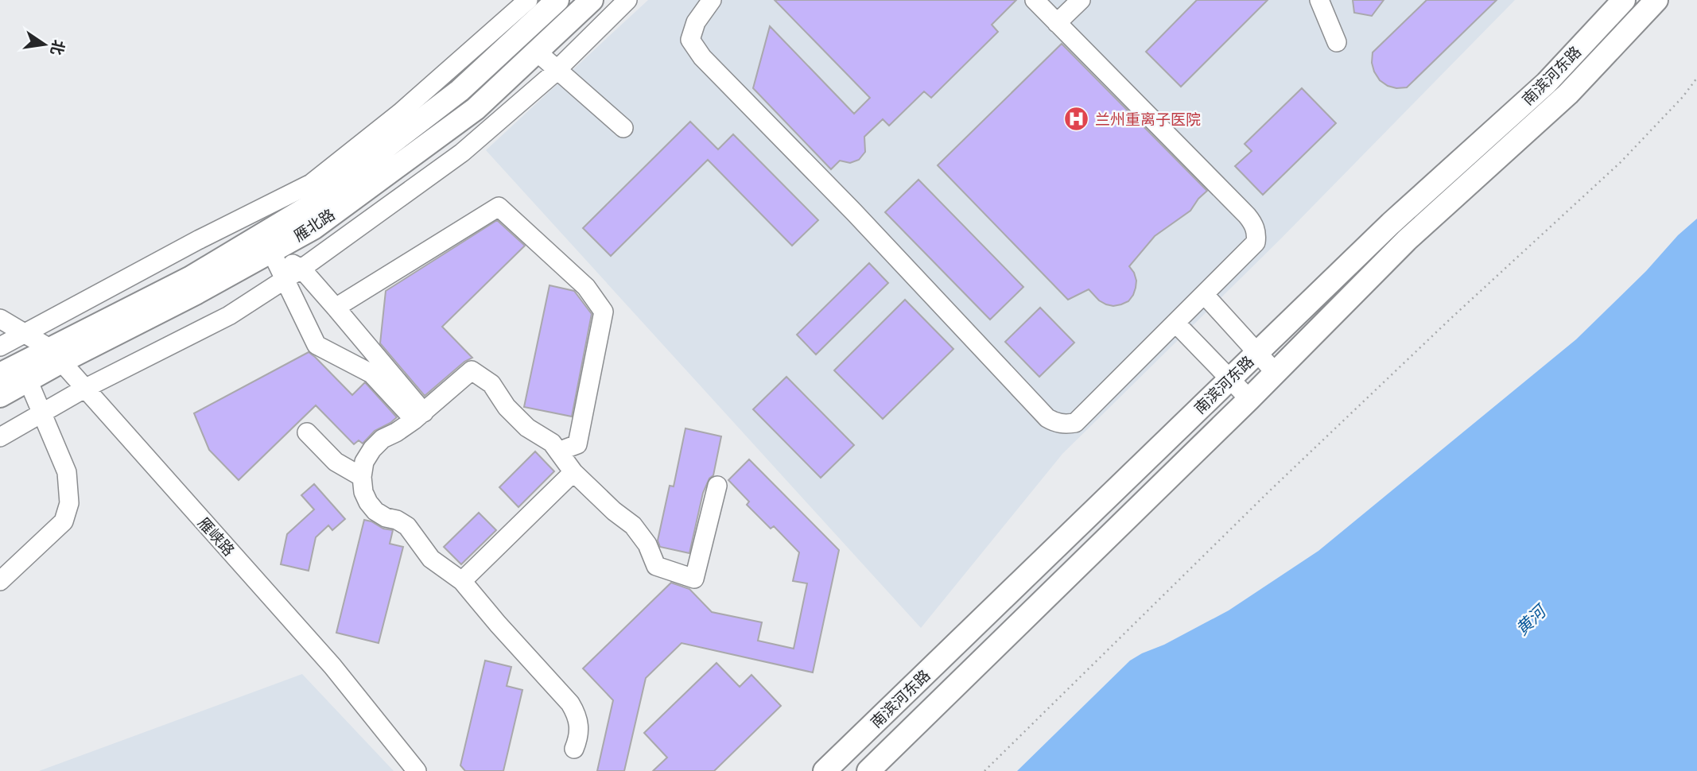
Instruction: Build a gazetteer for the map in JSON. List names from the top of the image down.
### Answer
{
  "streets": {
    "main road": ["南滨河东路", "雁北路"],
    "street": ["雁峡路"]
  },
  "crossings": [
    ["雁北路", "雁峡路"]
  ],
  "water": ["黄河"],
  "places": {
    "hospital": ["兰州重离子医院"]
  },
  "north": "right"
}
